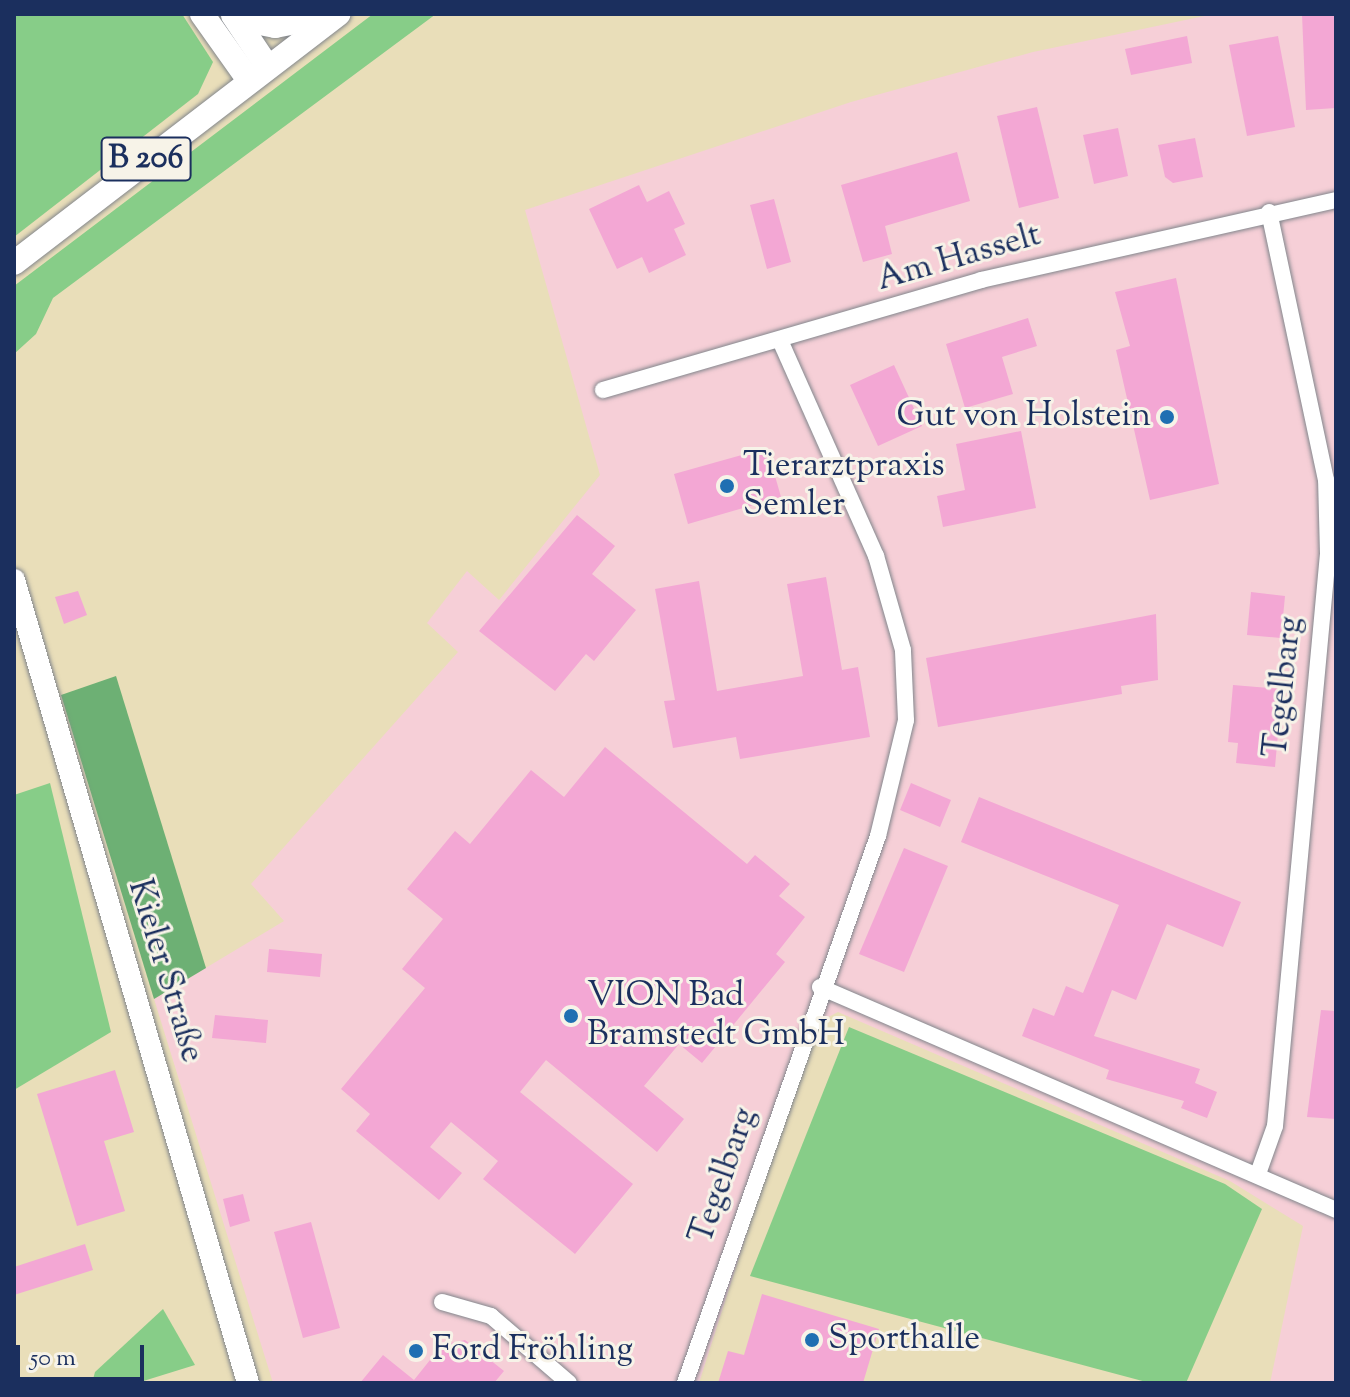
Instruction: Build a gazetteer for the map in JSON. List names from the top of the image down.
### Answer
{
  "streets": {
    "main road": ["B 206"],
    "street": ["Am Hasselt", "Tegelbarg", "Kieler Straße"]
  },
  "crossings": [
    ["Am Hasselt", "Tegelbarg"]
  ],
  "places": [
    "Gut von Holstein",
    "Tierarztpraxis Semler",
    "VION Bad Bramstedt GmbH",
    "Sporthalle",
    "Ford Fröhling"
  ],
  "scale_bar": "50 m"
}
